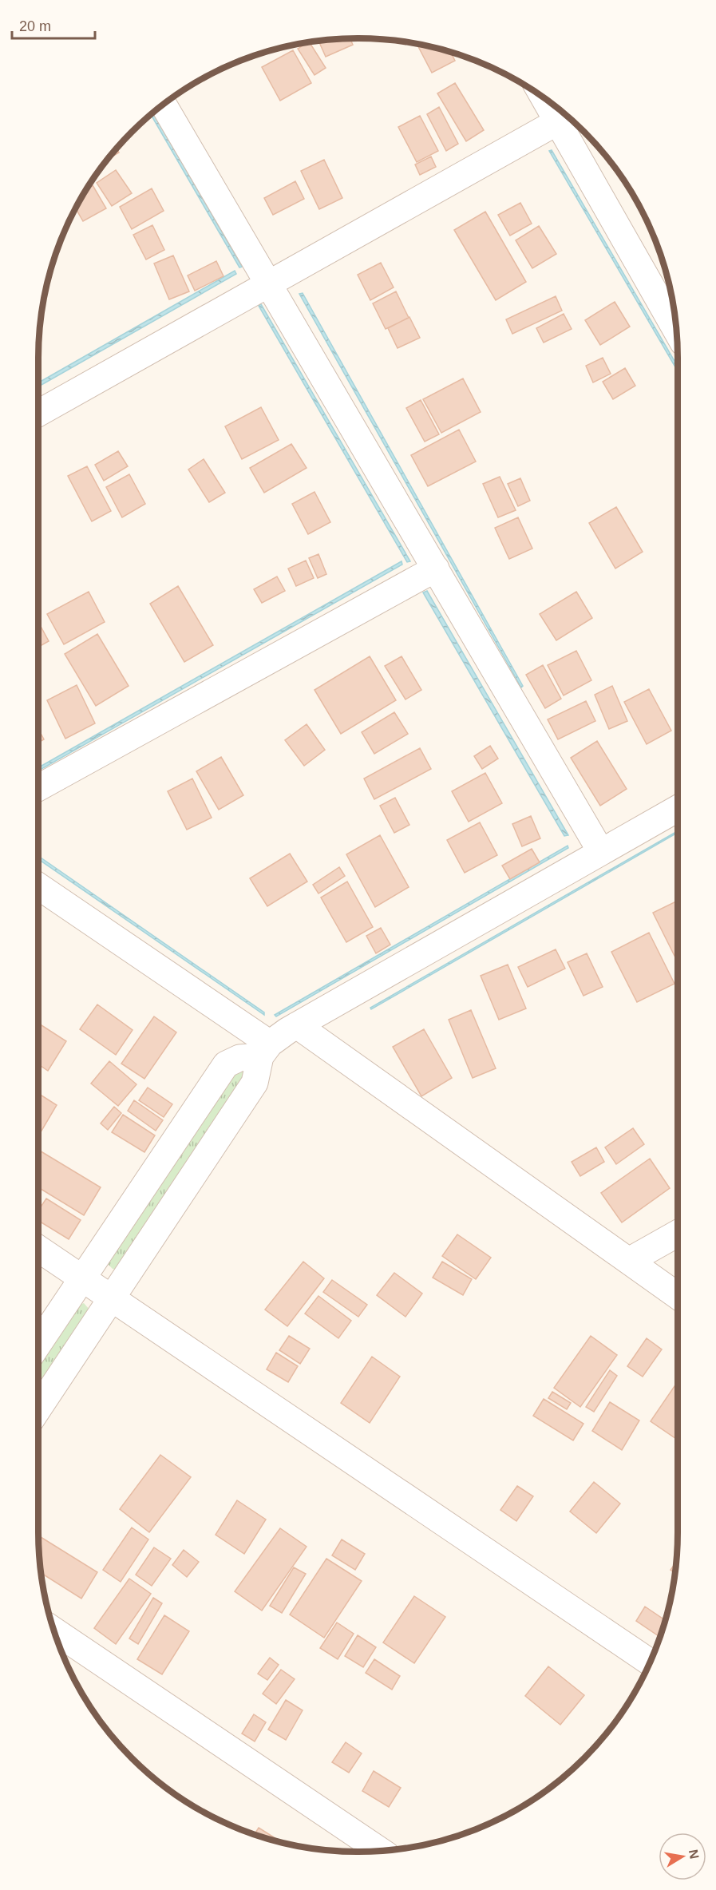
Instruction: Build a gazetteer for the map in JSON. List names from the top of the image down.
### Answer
{
  "scale_bar": "20 m",
  "north": "right"
}
